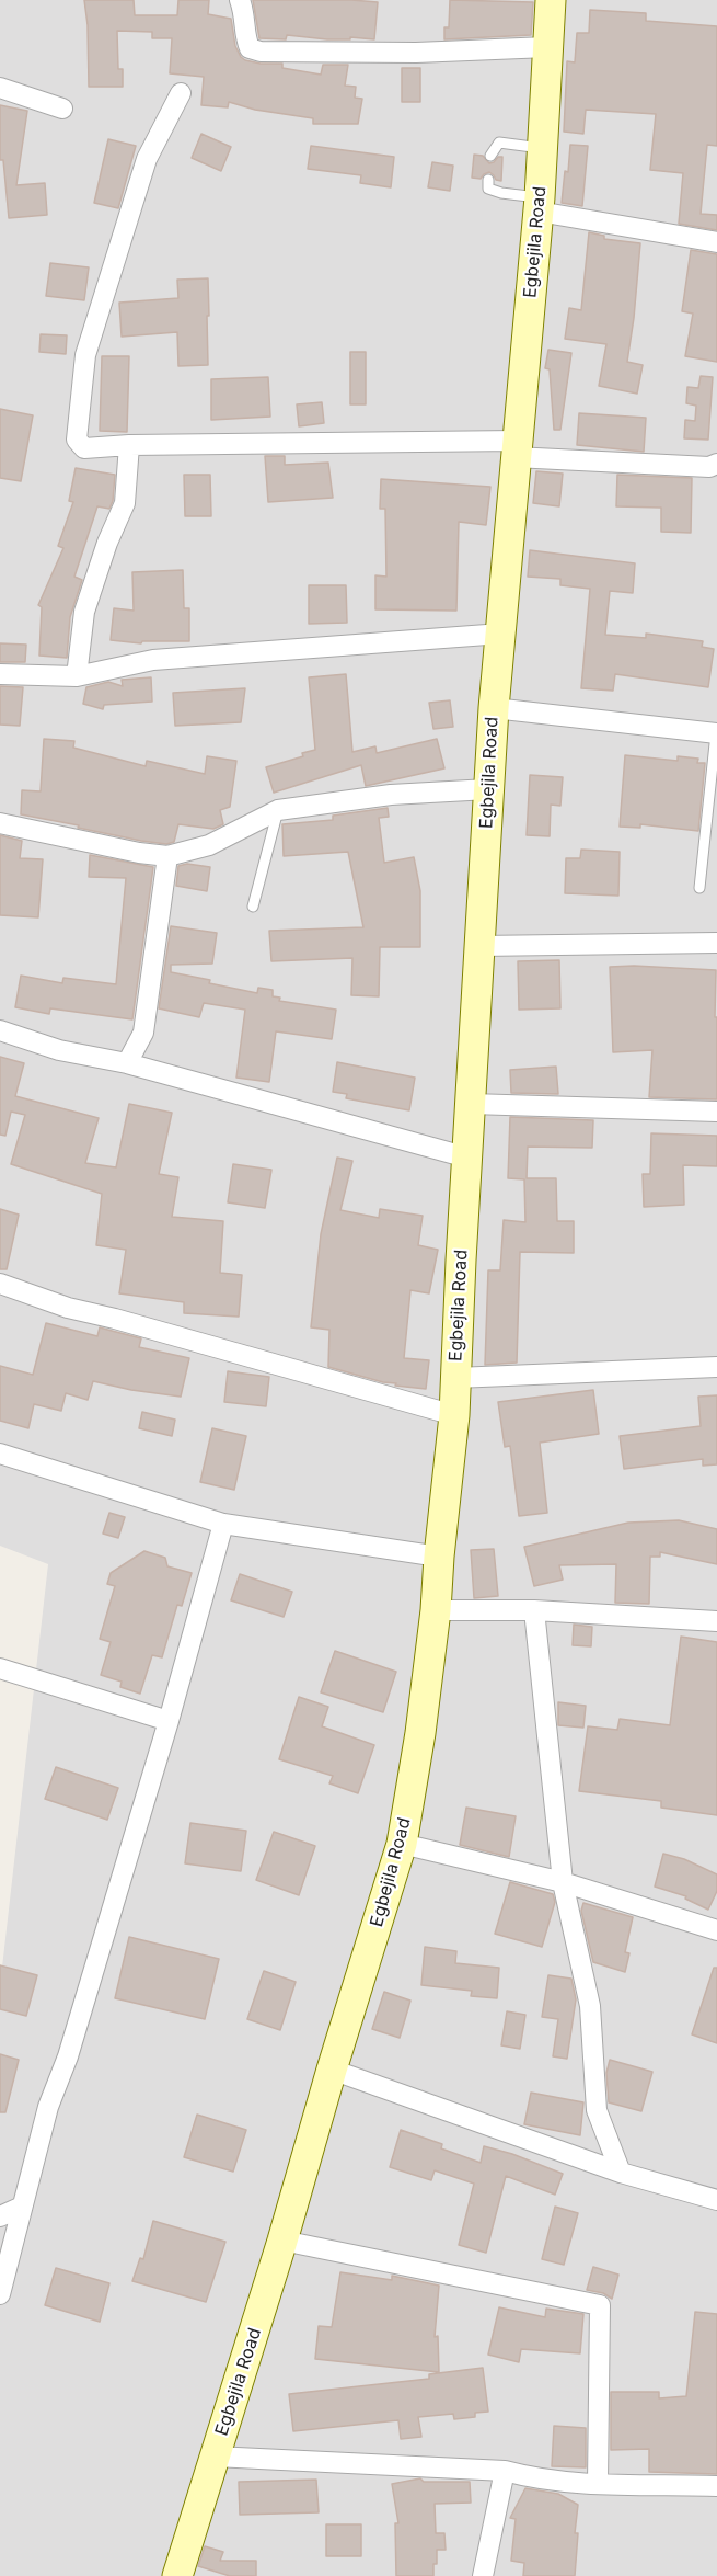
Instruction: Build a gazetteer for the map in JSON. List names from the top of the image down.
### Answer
{
  "streets": {
    "street": ["Egbejila Road"]
  }
}
